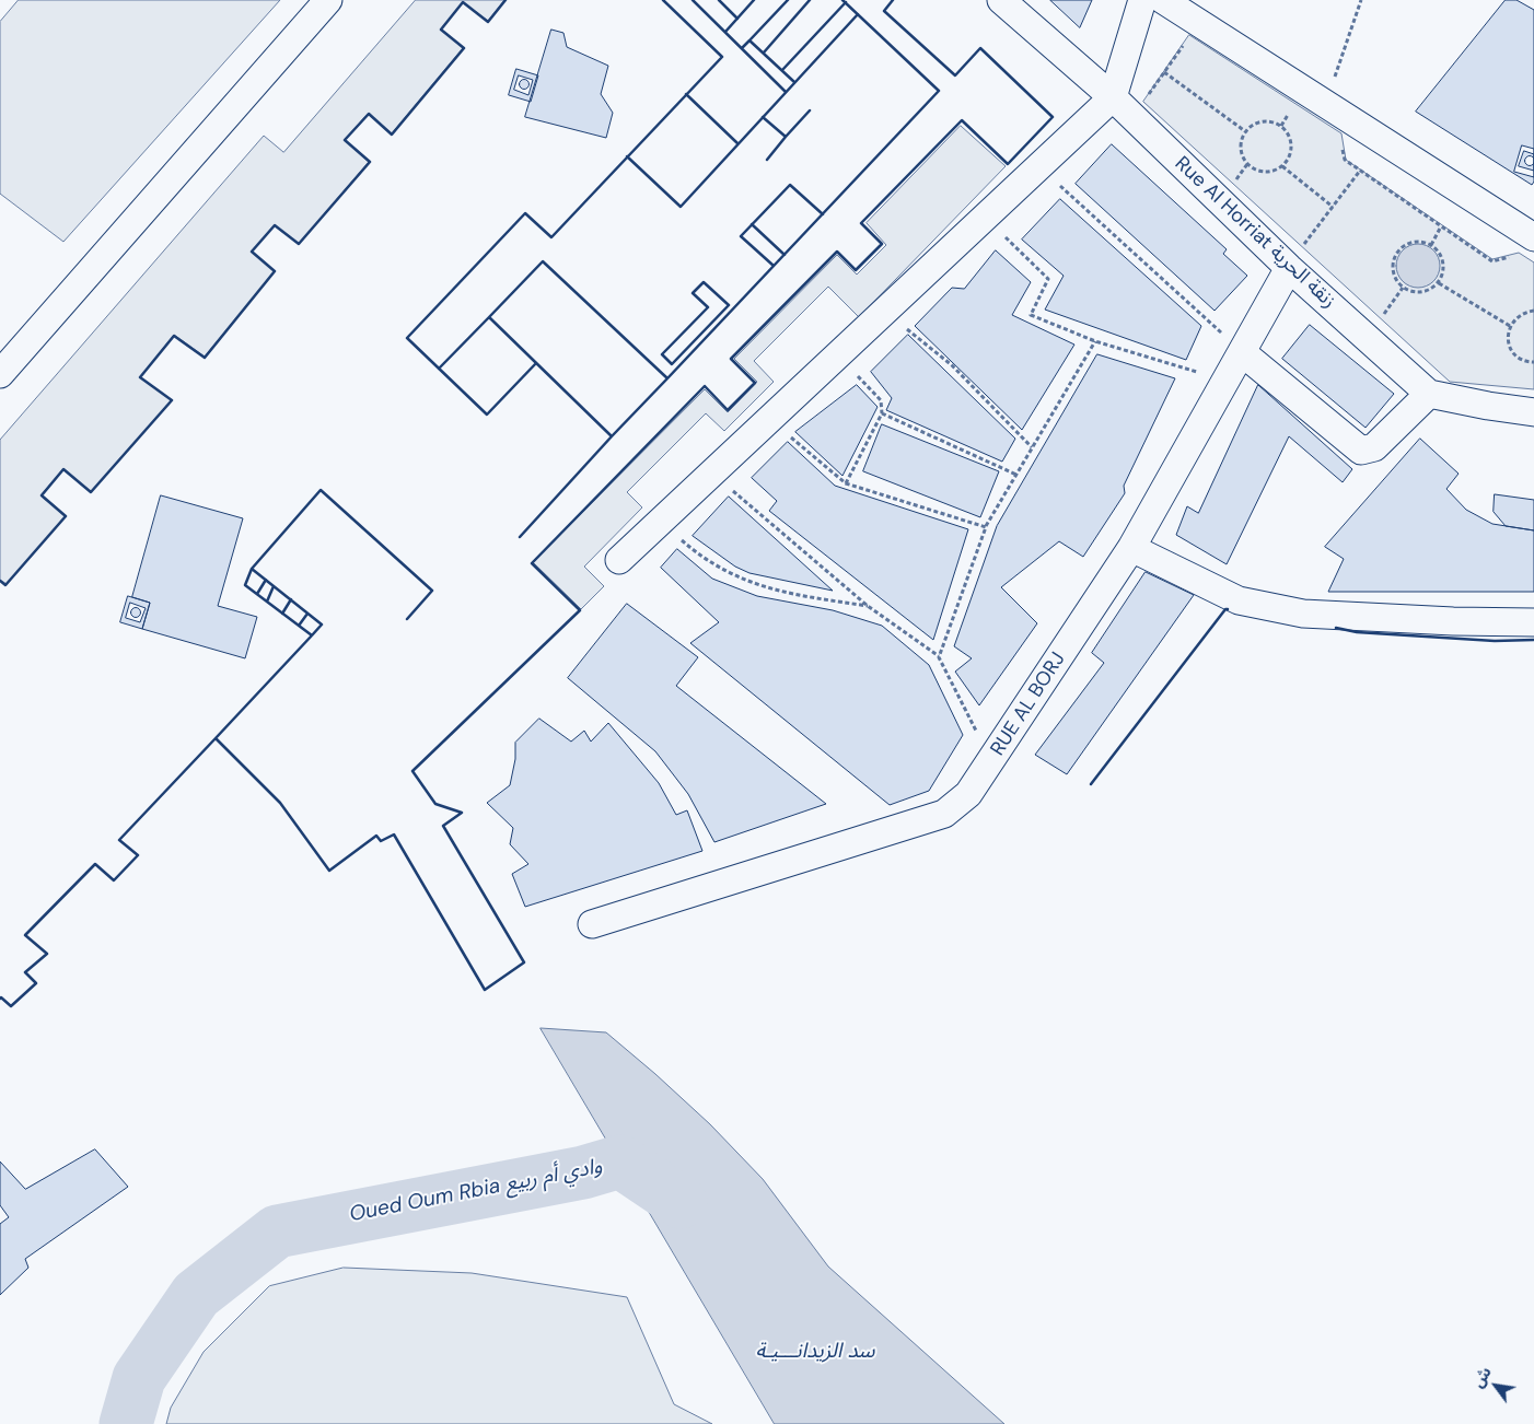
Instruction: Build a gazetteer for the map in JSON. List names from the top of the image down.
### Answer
{
  "streets": {
    "street": ["Rue Al Horriat زنقة الحرية", "RUE AL BORJ"]
  },
  "crossings": [
    ["Rue Al Horriat زنقة الحرية", "RUE AL BORJ"]
  ],
  "water": ["Oued Oum Rbia وادي أم ربيع", "سد الزيدانـــيـة"],
  "north": "top left"
}
